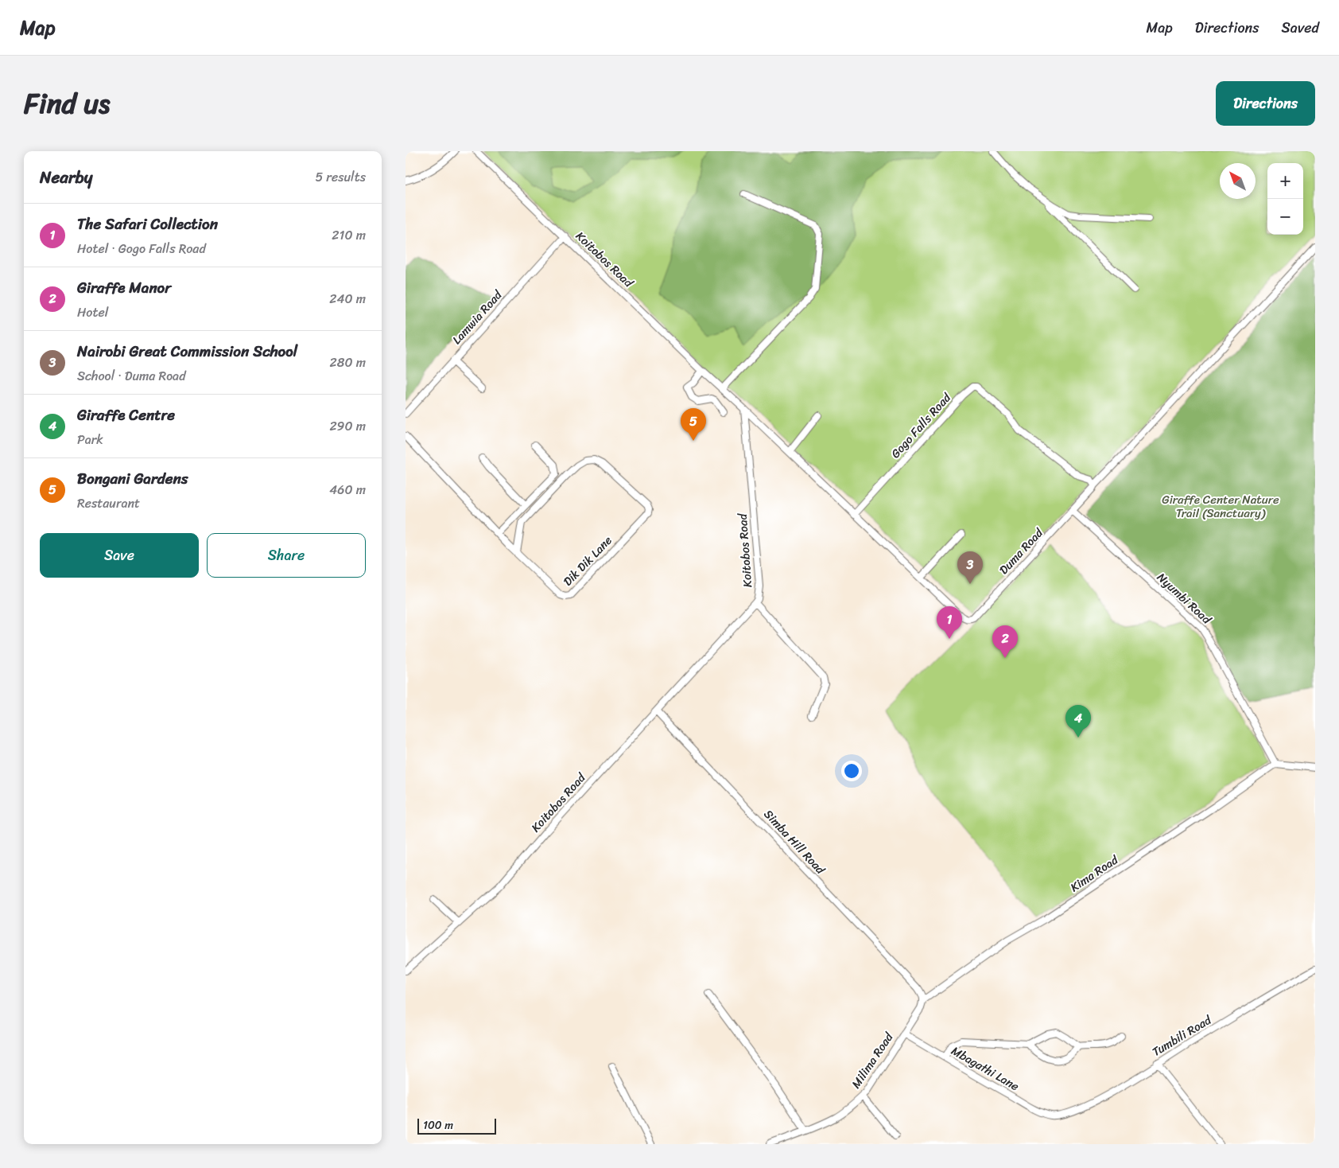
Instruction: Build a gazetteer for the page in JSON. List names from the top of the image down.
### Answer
{
  "streets": {
    "street": [
      "Koitobos Road",
      "Lamwia Road",
      "Gogo Falls Road",
      "Duma Road",
      "Dik Dik Lane",
      "Nyumbi Road",
      "Simba Hill Road",
      "Kima Road",
      "Tumbili Road",
      "Milima Road",
      "Mbagathi Lane"
    ]
  },
  "crossings": [
    ["Koitobos Road", "Lamwia Road"],
    ["Koitobos Road", "Simba Hill Road"],
    ["Gogo Falls Road", "Duma Road"],
    ["Duma Road", "Nyumbi Road"],
    ["Nyumbi Road", "Kima Road"],
    ["Simba Hill Road", "Kima Road"],
    ["Simba Hill Road", "Milima Road"],
    ["Kima Road", "Milima Road"],
    ["Tumbili Road", "Mbagathi Lane"],
    ["Milima Road", "Mbagathi Lane"]
  ],
  "parks": ["Giraffe Center Nature Trail (Sanctuary)"],
  "scale_bar": "100 m",
  "north": "top left",
  "page": {
    "header": "Map",
    "nav": ["Map", "Directions", "Saved"],
    "title": "Find us",
    "buttons": [
      "Directions",
      ["Save", "Share"]
    ],
    "heading": ["Nearby", "5 results"],
    "map_buttons": ["+", "−"],
    "list": [
      {
        "mark": "1",
        "name": "The Safari Collection",
        "note": "Hotel · Gogo Falls Road",
        "value": "210 m"
      },
      {
        "mark": "2",
        "name": "Giraffe Manor",
        "note": "Hotel",
        "value": "240 m"
      },
      {
        "mark": "3",
        "name": "Nairobi Great Commission School",
        "note": "School · Duma Road",
        "value": "280 m"
      },
      {
        "mark": "4",
        "name": "Giraffe Centre",
        "note": "Park",
        "value": "290 m"
      },
      {
        "mark": "5",
        "name": "Bongani Gardens",
        "note": "Restaurant",
        "value": "460 m"
      }
    ],
    "pins": [
      "5",
      "3",
      "1",
      "2",
      "4"
    ],
    "scale": "100 m"
  }
}
